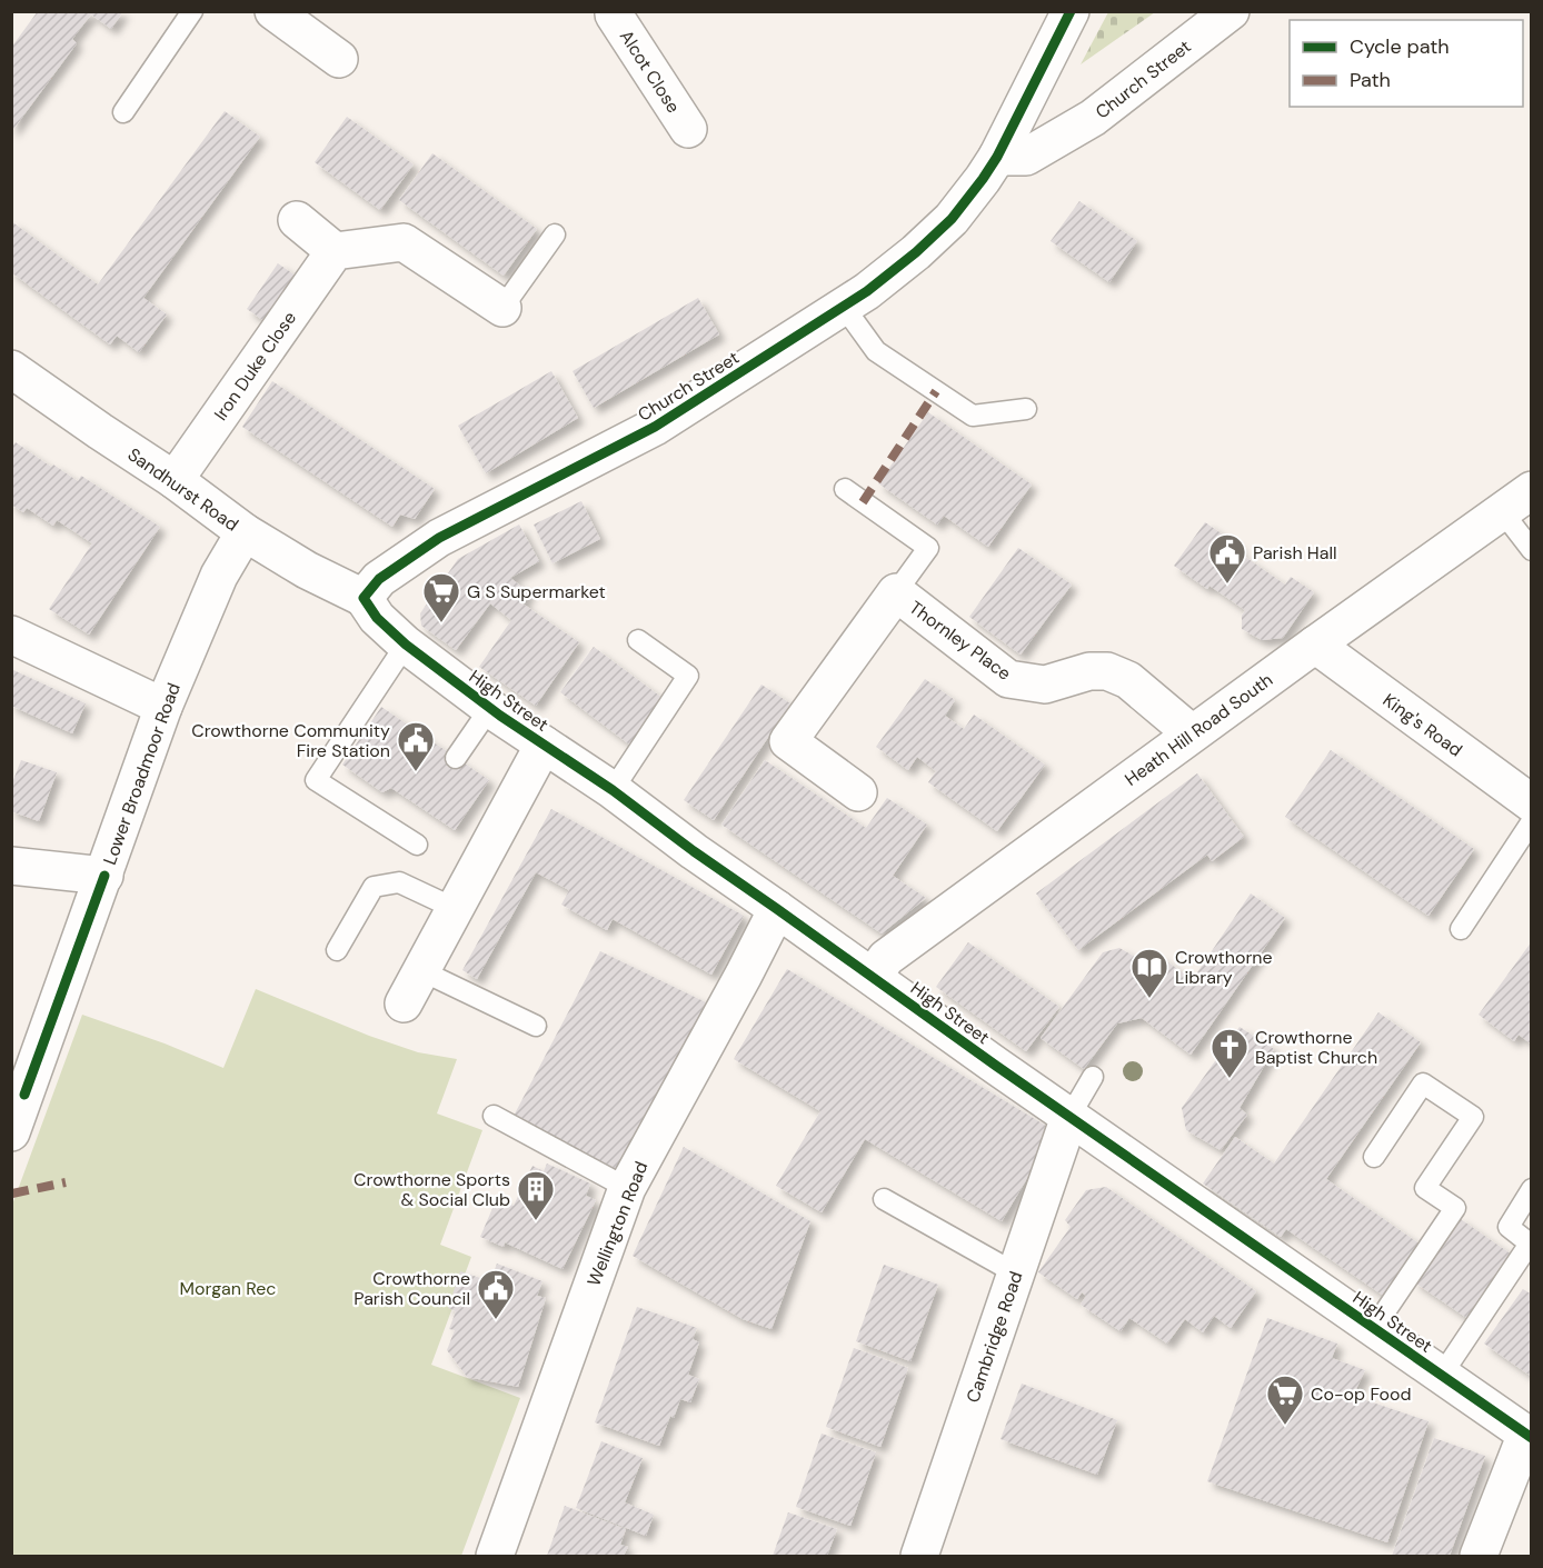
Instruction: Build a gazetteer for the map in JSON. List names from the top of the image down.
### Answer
{
  "streets": {
    "street": [
      "Alcot Close",
      "Church Street",
      "Iron Duke Close",
      "Sandhurst Road",
      "Thornley Place",
      "High Street",
      "King's Road",
      "Heath Hill Road South",
      "Lower Broadmoor Road",
      "Wellington Road",
      "Cambridge Road"
    ]
  },
  "crossings": [
    ["Church Street", "Sandhurst Road"],
    ["Church Street", "High Street"],
    ["Iron Duke Close", "Sandhurst Road"],
    ["Sandhurst Road", "High Street"],
    ["Sandhurst Road", "Lower Broadmoor Road"],
    ["Thornley Place", "Heath Hill Road South"],
    ["High Street", "Heath Hill Road South"],
    ["High Street", "Wellington Road"],
    ["High Street", "Cambridge Road"],
    ["King's Road", "Heath Hill Road South"]
  ],
  "parks": ["Morgan Rec"],
  "places": {
    "public building": ["Parish Hall", "Crowthorne Community Fire Station", "Crowthorne Parish Council"],
    "supermarket": ["G S Supermarket", "Co-op Food"],
    "library": ["Crowthorne Library"],
    "church": ["Crowthorne Baptist Church"],
    "building": ["Crowthorne Sports & Social Club"]
  },
  "legend": ["Cycle path", "Path"]
}
